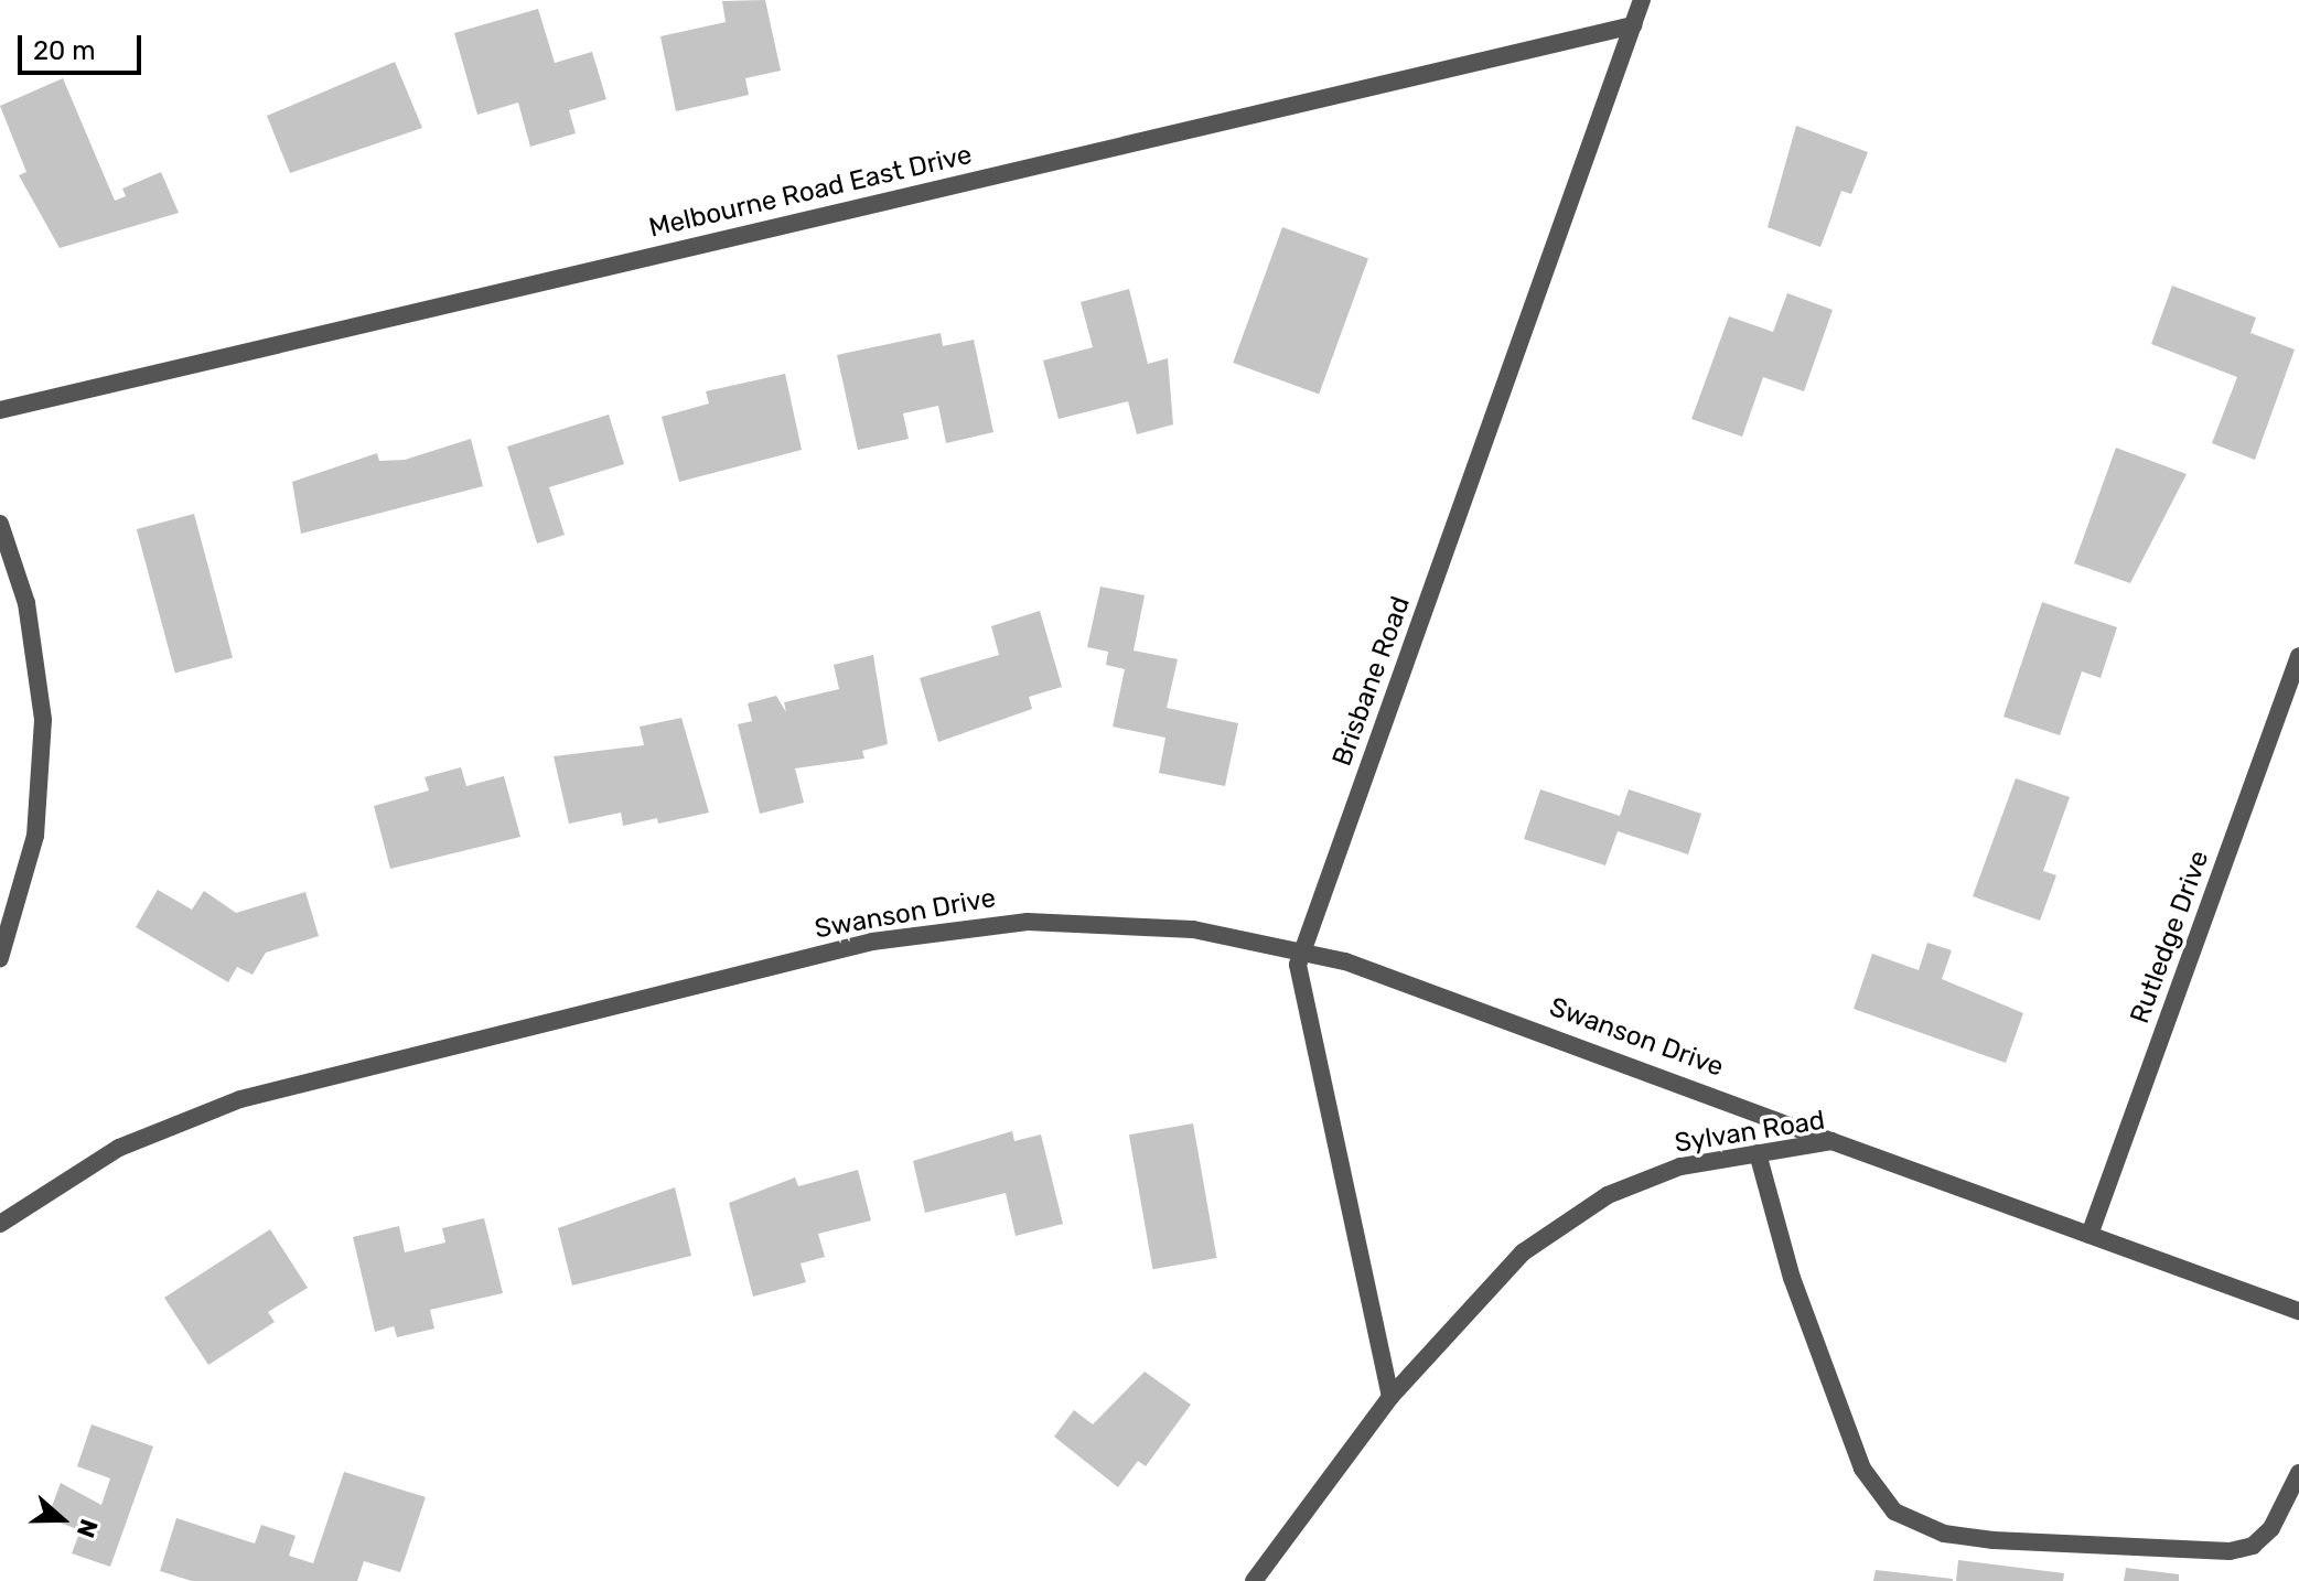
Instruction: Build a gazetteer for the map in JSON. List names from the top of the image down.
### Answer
{
  "streets": {
    "street": [
      "Melbourne Road East Drive",
      "Brisbane Road",
      "Swanson Drive",
      "Rutledge Drive",
      "Sylvan Road"
    ]
  },
  "crossings": [
    ["Melbourne Road East Drive", "Brisbane Road"],
    ["Brisbane Road", "Swanson Drive"],
    ["Brisbane Road", "Sylvan Road"],
    ["Swanson Drive", "Sylvan Road"],
    ["Rutledge Drive", "Sylvan Road"]
  ],
  "scale_bar": "20 m",
  "north": "right"
}
